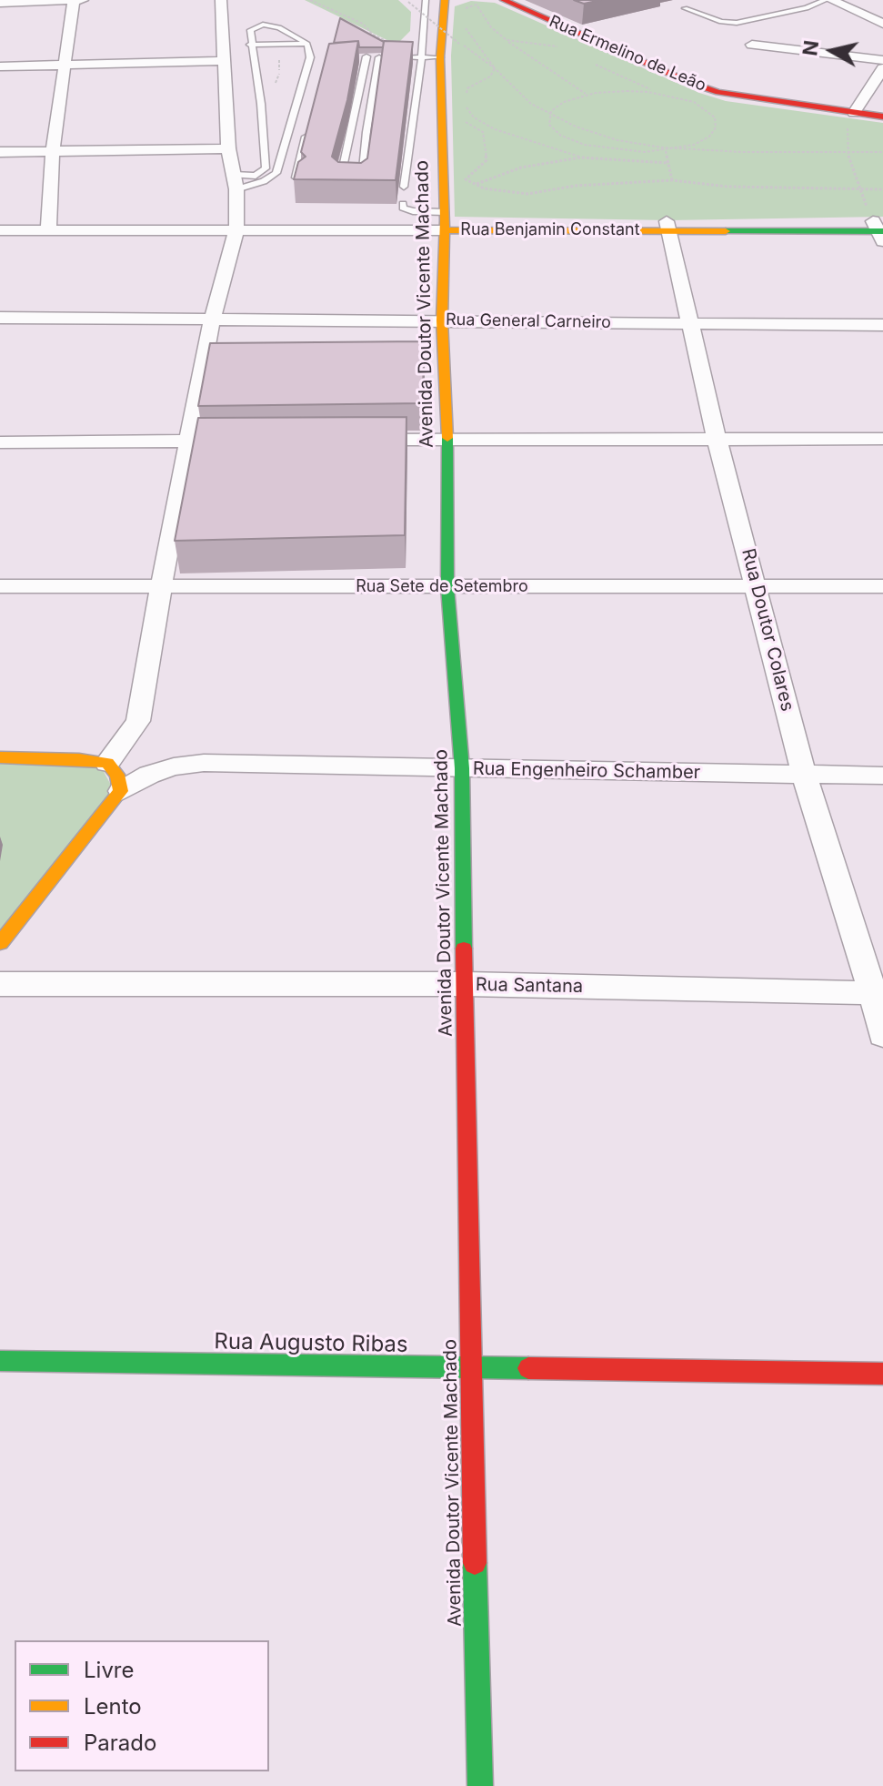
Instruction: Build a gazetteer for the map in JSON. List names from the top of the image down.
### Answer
{
  "streets": {
    "main road": [
      "Rua Ermelino de Leão",
      "Rua Benjamin Constant",
      "Avenida Doutor Vicente Machado",
      "Rua Augusto Ribas"
    ],
    "street": [
      "Rua General Carneiro",
      "Rua Sete de Setembro",
      "Rua Doutor Colares",
      "Rua Engenheiro Schamber",
      "Rua Santana"
    ]
  },
  "crossings": [
    ["Rua Benjamin Constant", "Avenida Doutor Vicente Machado"],
    ["Rua Benjamin Constant", "Rua Doutor Colares"],
    ["Avenida Doutor Vicente Machado", "Rua General Carneiro"],
    ["Avenida Doutor Vicente Machado", "Rua Sete de Setembro"],
    ["Avenida Doutor Vicente Machado", "Rua Engenheiro Schamber"],
    ["Avenida Doutor Vicente Machado", "Rua Santana"],
    ["Avenida Doutor Vicente Machado", "Rua Augusto Ribas"],
    ["Rua General Carneiro", "Rua Doutor Colares"],
    ["Rua Sete de Setembro", "Rua Doutor Colares"],
    ["Rua Doutor Colares", "Rua Engenheiro Schamber"],
    ["Rua Doutor Colares", "Rua Santana"]
  ],
  "legend": ["Livre", "Lento", "Parado"],
  "north": "left"
}
